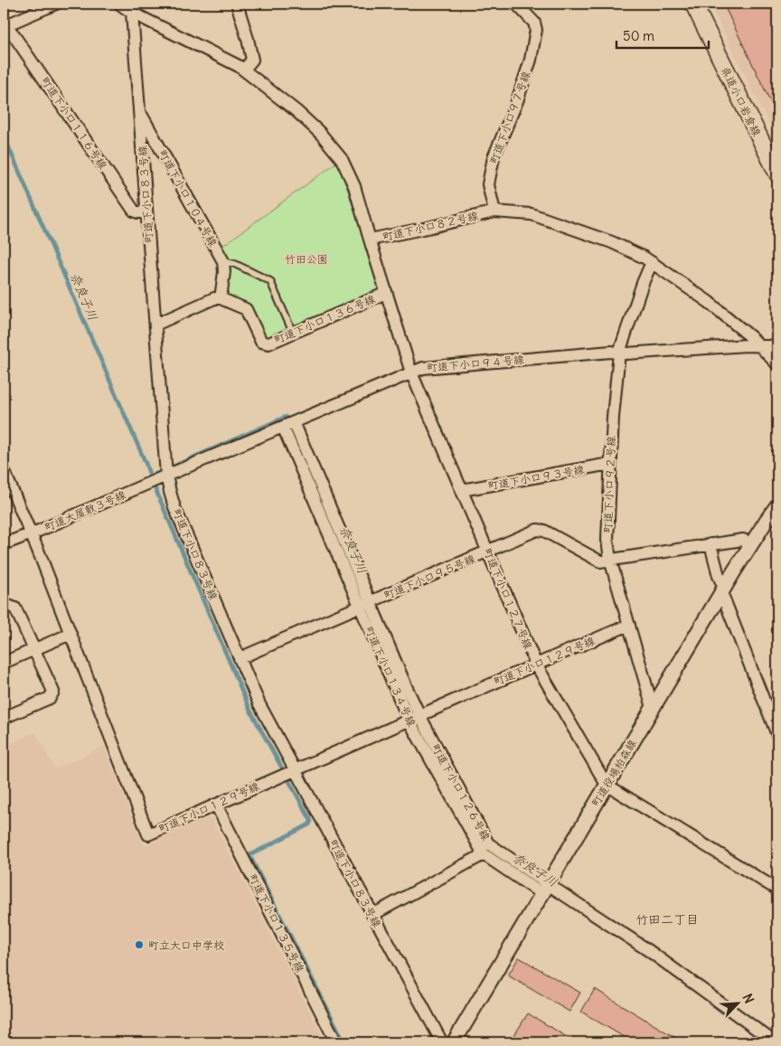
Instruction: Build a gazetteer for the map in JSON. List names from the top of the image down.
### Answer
{
  "streets": {
    "main road": ["県道小口岩倉線"],
    "street": [
      "町道下小口９７号線",
      "町道下小口１１６号線",
      "町道下小口８３号線",
      "町道下小口１０４号線",
      "町道下小口８２号線",
      "町道下小口１３６号線",
      "町道下小口９４号線",
      "町道下小口９３号線",
      "町道下小口９２号線",
      "町道大屋敷３号線",
      "町道下小口９５号線",
      "町道下小口１２７号線",
      "町道下小口１２９号線",
      "町道下小口１３４号線",
      "町道役場柏森線",
      "町道下小口１２６号線",
      "町道下小口１３５号線"
    ]
  },
  "crossings": [
    ["町道下小口９７号線", "町道下小口８２号線"],
    ["町道下小口１１６号線", "町道下小口８３号線"],
    ["町道下小口８３号線", "町道下小口１０４号線"],
    ["町道下小口８３号線", "町道下小口８２号線"],
    ["町道下小口８３号線", "町道下小口９４号線"],
    ["町道下小口８３号線", "町道大屋敷３号線"],
    ["町道下小口８３号線", "町道下小口９５号線"],
    ["町道下小口８３号線", "町道下小口１２９号線"],
    ["町道下小口８２号線", "町道下小口９４号線"],
    ["町道下小口８２号線", "町道下小口９２号線"],
    ["町道下小口８２号線", "町道下小口１２７号線"],
    ["町道下小口１３６号線", "町道下小口１２７号線"],
    ["町道下小口９４号線", "町道下小口９２号線"],
    ["町道下小口９４号線", "町道大屋敷３号線"],
    ["町道下小口９４号線", "町道下小口１２７号線"],
    ["町道下小口９４号線", "町道下小口１３４号線"],
    ["町道下小口９４号線", "町道下小口１２６号線"],
    ["町道下小口９３号線", "町道下小口９２号線"],
    ["町道下小口９３号線", "町道下小口１２７号線"],
    ["町道下小口９２号線", "町道下小口９５号線"],
    ["町道下小口９２号線", "町道下小口１２９号線"],
    ["町道下小口９２号線", "町道役場柏森線"],
    ["町道大屋敷３号線", "町道下小口１２９号線"],
    ["町道下小口９５号線", "町道下小口１２７号線"],
    ["町道下小口９５号線", "町道下小口１３４号線"],
    ["町道下小口９５号線", "町道役場柏森線"],
    ["町道下小口９５号線", "町道下小口１２６号線"],
    ["町道下小口１２７号線", "町道下小口１２９号線"],
    ["町道下小口１２７号線", "町道役場柏森線"],
    ["町道下小口１２９号線", "町道下小口１３４号線"],
    ["町道下小口１２９号線", "町道下小口１２６号線"],
    ["町道下小口１２９号線", "町道下小口１３５号線"],
    ["町道下小口１３４号線", "町道役場柏森線"],
    ["町道下小口１３４号線", "町道下小口１２６号線"],
    ["町道役場柏森線", "町道下小口１２６号線"]
  ],
  "districts": ["竹田二丁目"],
  "water": ["奈良子川"],
  "parks": ["竹田公園"],
  "places": ["町立大口中学校"],
  "scale_bar": "50 m",
  "north": "top right"
}
